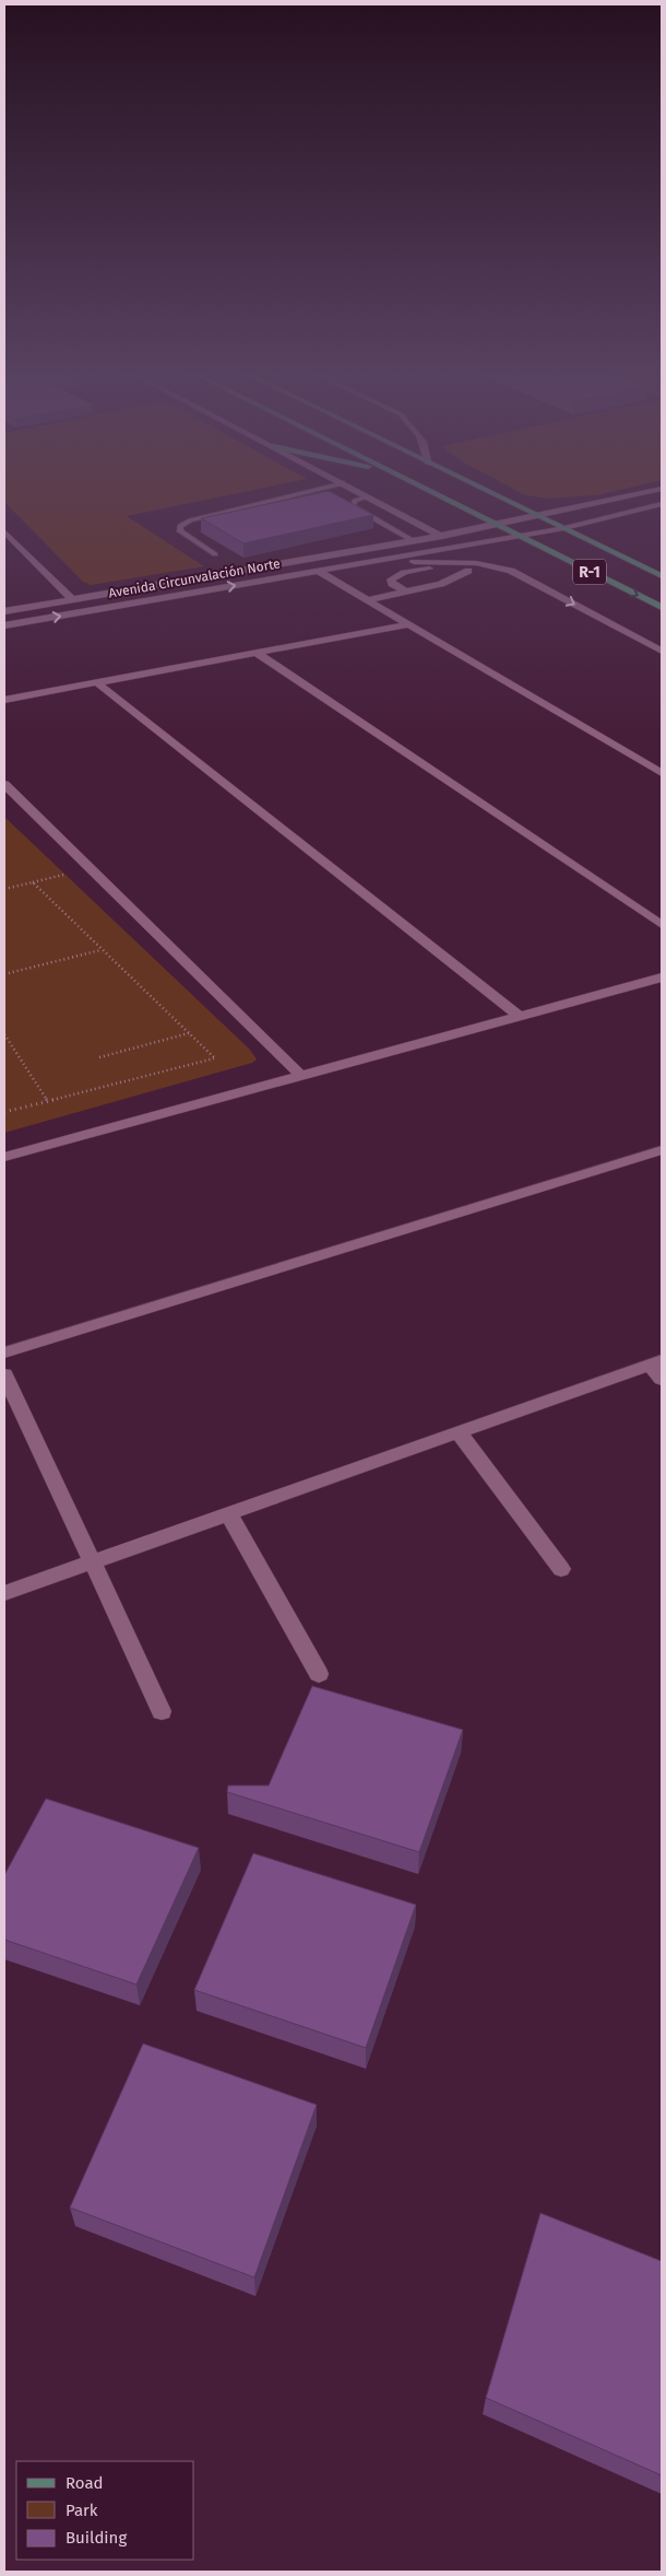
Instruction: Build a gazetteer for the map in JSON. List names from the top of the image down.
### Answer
{
  "streets": {
    "main road": ["R-1"],
    "street": ["Avenida Circunvalación Norte"]
  },
  "crossings": [
    ["R-1", "Avenida Circunvalación Norte"]
  ],
  "legend": ["Road", "Park", "Building"]
}
